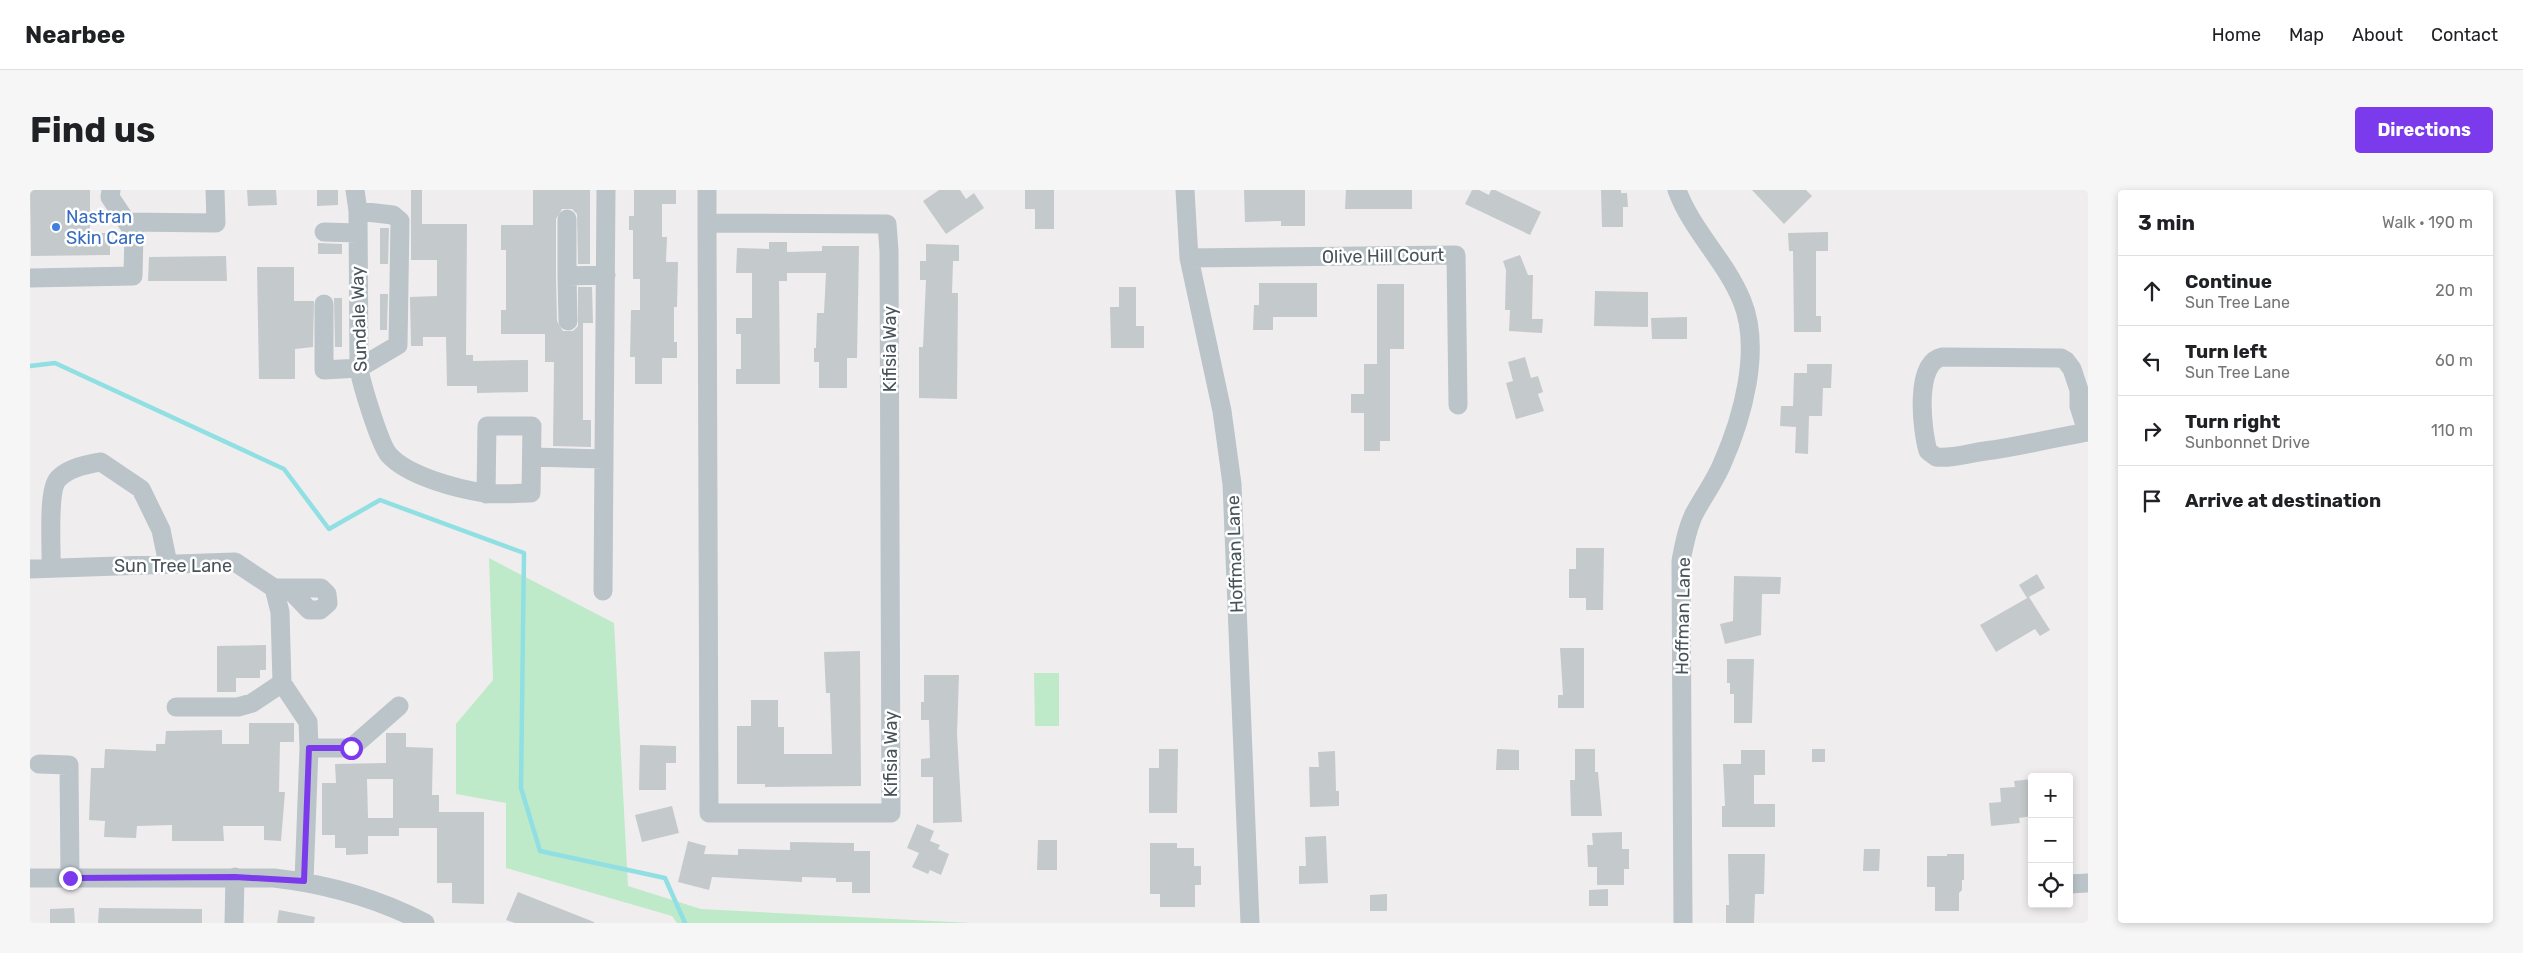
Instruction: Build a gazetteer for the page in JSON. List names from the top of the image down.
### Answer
{
  "streets": {
    "street": [
      "Olive Hill Court",
      "Sundale Way",
      "Kifisia Way",
      "Hoffman Lane",
      "Sun Tree Lane"
    ]
  },
  "crossings": [
    ["Olive Hill Court", "Hoffman Lane"]
  ],
  "places": ["Nastran Skin Care"],
  "page": {
    "header": "Nearbee",
    "nav": [
      "Home",
      "Map",
      "About",
      "Contact"
    ],
    "buttons": "Directions",
    "title": "Find us",
    "heading": ["3 min", "Walk · 190 m"],
    "list": [
      ["Continue", "Sun Tree Lane", "20 m"],
      ["Turn left", "Sun Tree Lane", "60 m"],
      ["Turn right", "Sunbonnet Drive", "110 m"],
      "Arrive at destination"
    ],
    "map_buttons": ["+", "−"]
  }
}
